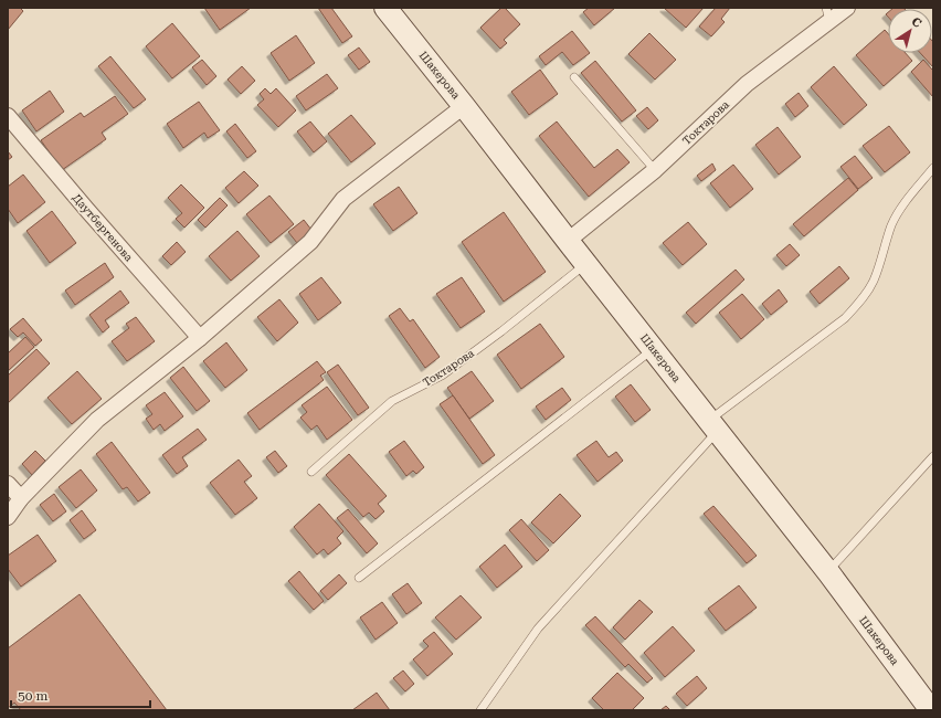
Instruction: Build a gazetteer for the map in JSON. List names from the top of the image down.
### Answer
{
  "streets": {
    "street": ["Шакерова", "Токтарова", "Даутбергенова"]
  },
  "crossings": [
    ["Шакерова", "Токтарова"]
  ],
  "scale_bar": "50 m",
  "north": "top right"
}
